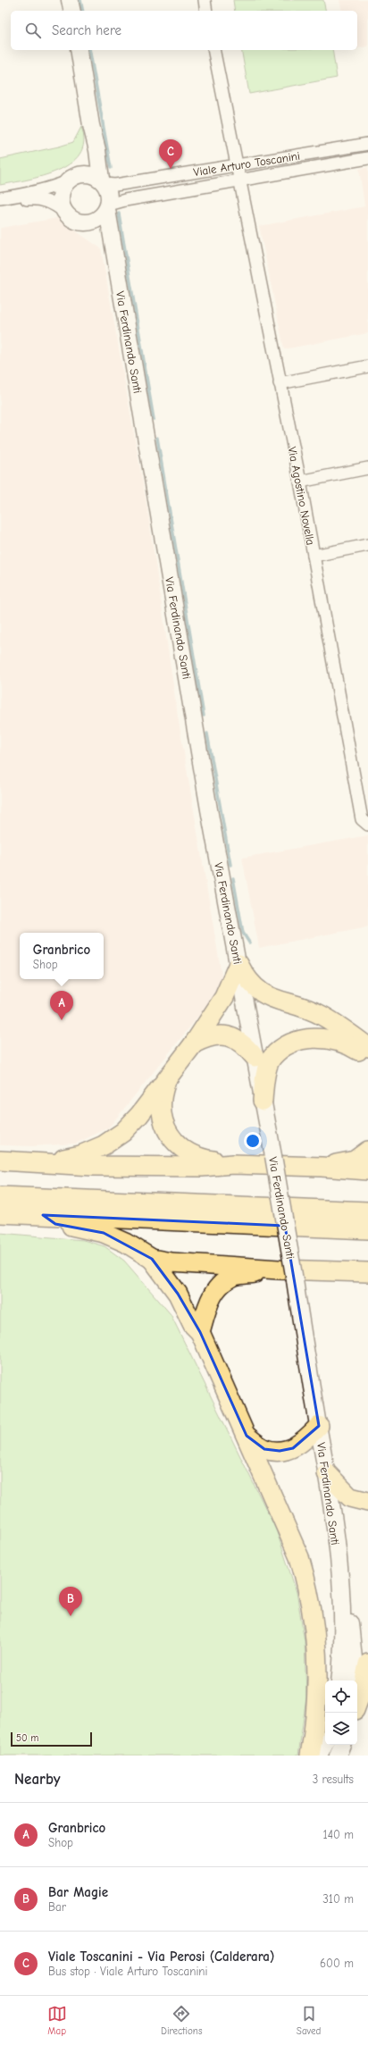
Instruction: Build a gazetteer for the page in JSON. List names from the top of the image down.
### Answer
{
  "streets": {
    "main road": ["Via Ferdinando Santi"],
    "street": ["Viale Arturo Toscanini", "Via Agostino Novella"]
  },
  "crossings": [
    ["Viale Arturo Toscanini", "Via Ferdinando Santi"],
    ["Viale Arturo Toscanini", "Via Agostino Novella"]
  ],
  "scale_bar": "50 m",
  "page": {
    "search": "Search here",
    "pins": ["C", "A", "B"],
    "popup": ["Granbrico", "Shop"],
    "scale": "50 m",
    "heading": ["Nearby", "3 results"],
    "list": [
      {
        "mark": "A",
        "name": "Granbrico",
        "note": "Shop",
        "value": "140 m"
      },
      {
        "mark": "B",
        "name": "Bar Magie",
        "note": "Bar",
        "value": "310 m"
      },
      {
        "mark": "C",
        "name": "Viale Toscanini - Via Perosi (Calderara)",
        "note": "Bus stop · Viale Arturo Toscanini",
        "value": "600 m"
      }
    ],
    "nav": ["Map", "Directions", "Saved"]
  }
}
